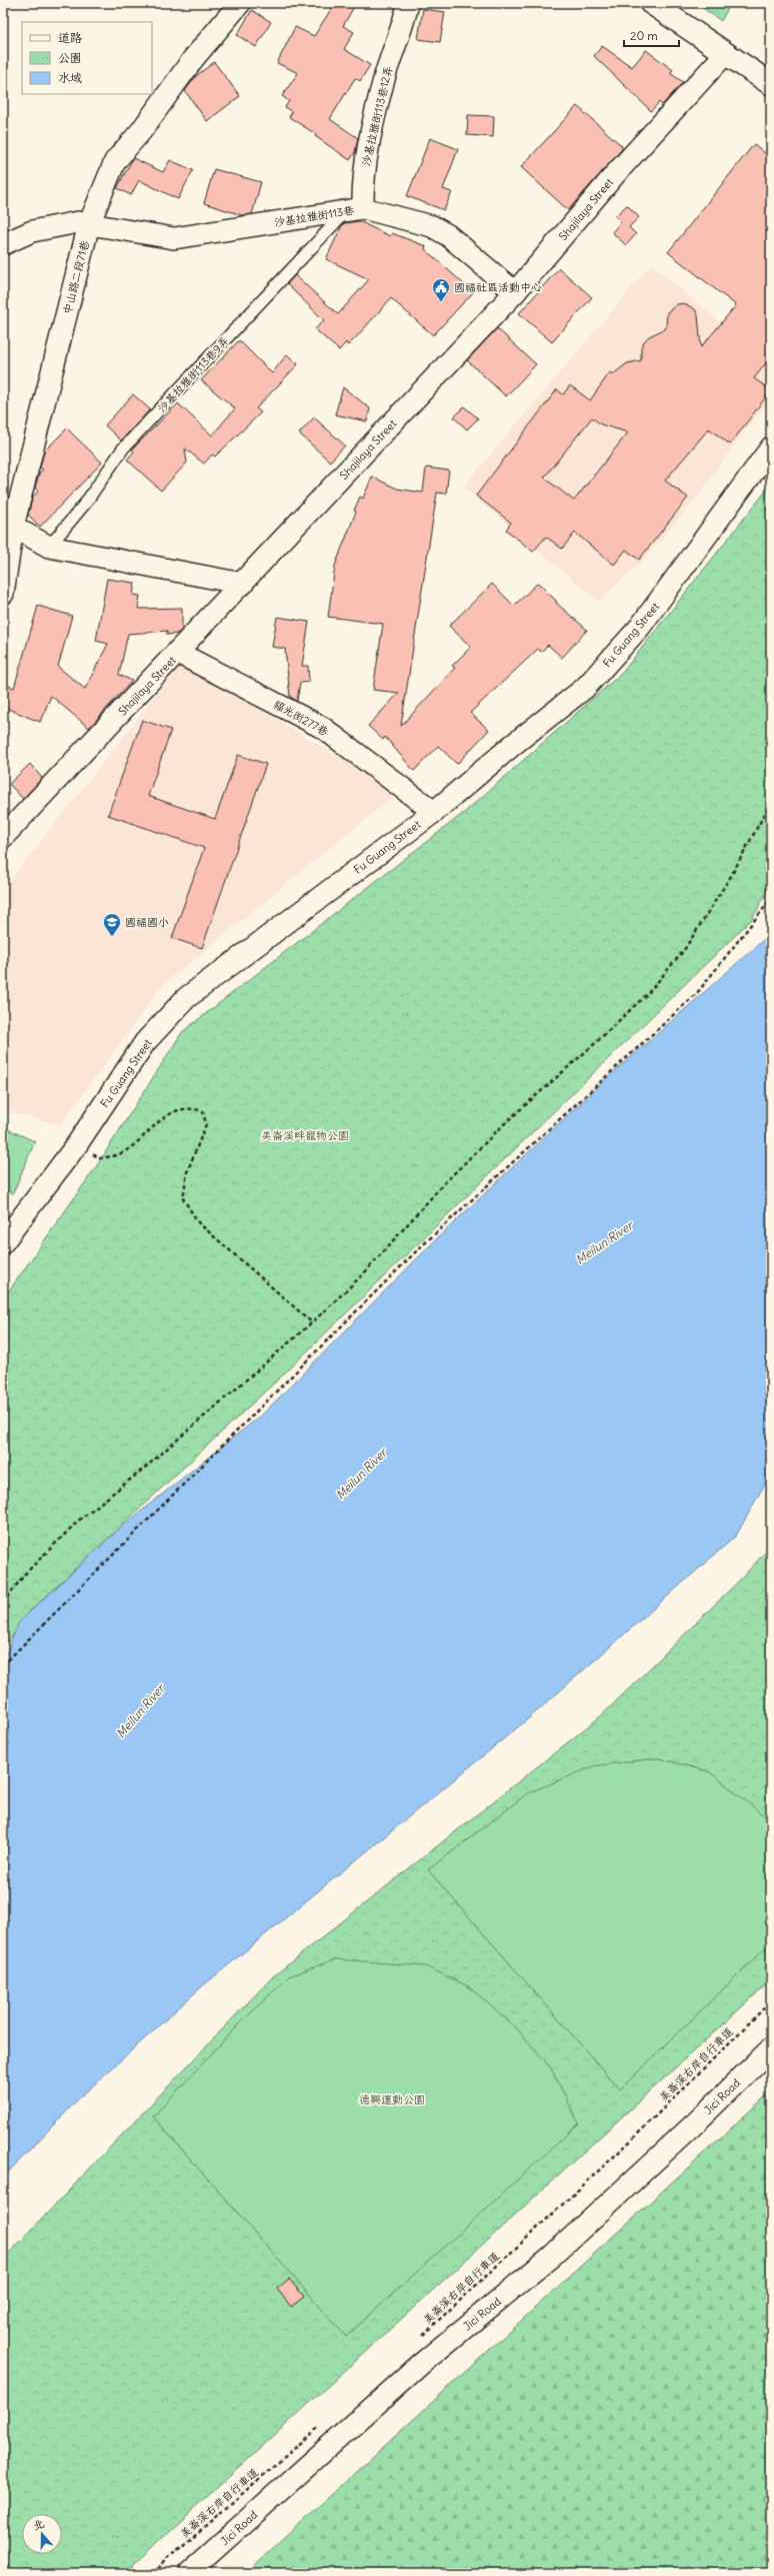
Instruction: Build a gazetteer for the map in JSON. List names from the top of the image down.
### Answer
{
  "streets": {
    "street": [
      "沙基拉雅街113巷12弄",
      "Shajilaya Street",
      "沙基拉雅街113巷",
      "中山路二段71巷",
      "Fu Guang Street",
      "福光街277巷",
      "Jici Road"
    ],
    "lane": ["沙基拉雅街113巷9弄"],
    "path": ["美崙溪右岸自行車道"]
  },
  "crossings": [
    ["沙基拉雅街113巷12弄", "沙基拉雅街113巷"],
    ["沙基拉雅街113巷12弄", "沙基拉雅街113巷9弄"],
    ["Shajilaya Street", "沙基拉雅街113巷"],
    ["Shajilaya Street", "福光街277巷"],
    ["沙基拉雅街113巷", "中山路二段71巷"],
    ["沙基拉雅街113巷", "沙基拉雅街113巷9弄"],
    ["Fu Guang Street", "福光街277巷"]
  ],
  "water": ["Meilun River"],
  "parks": ["美崙溪畔寵物公園", "德興運動公園"],
  "places": {
    "public building": ["國福社區活動中心"],
    "school or university": ["國福國小"]
  },
  "legend": ["道路", "公園", "水域"],
  "scale_bar": "20 m",
  "north": "top"
}
